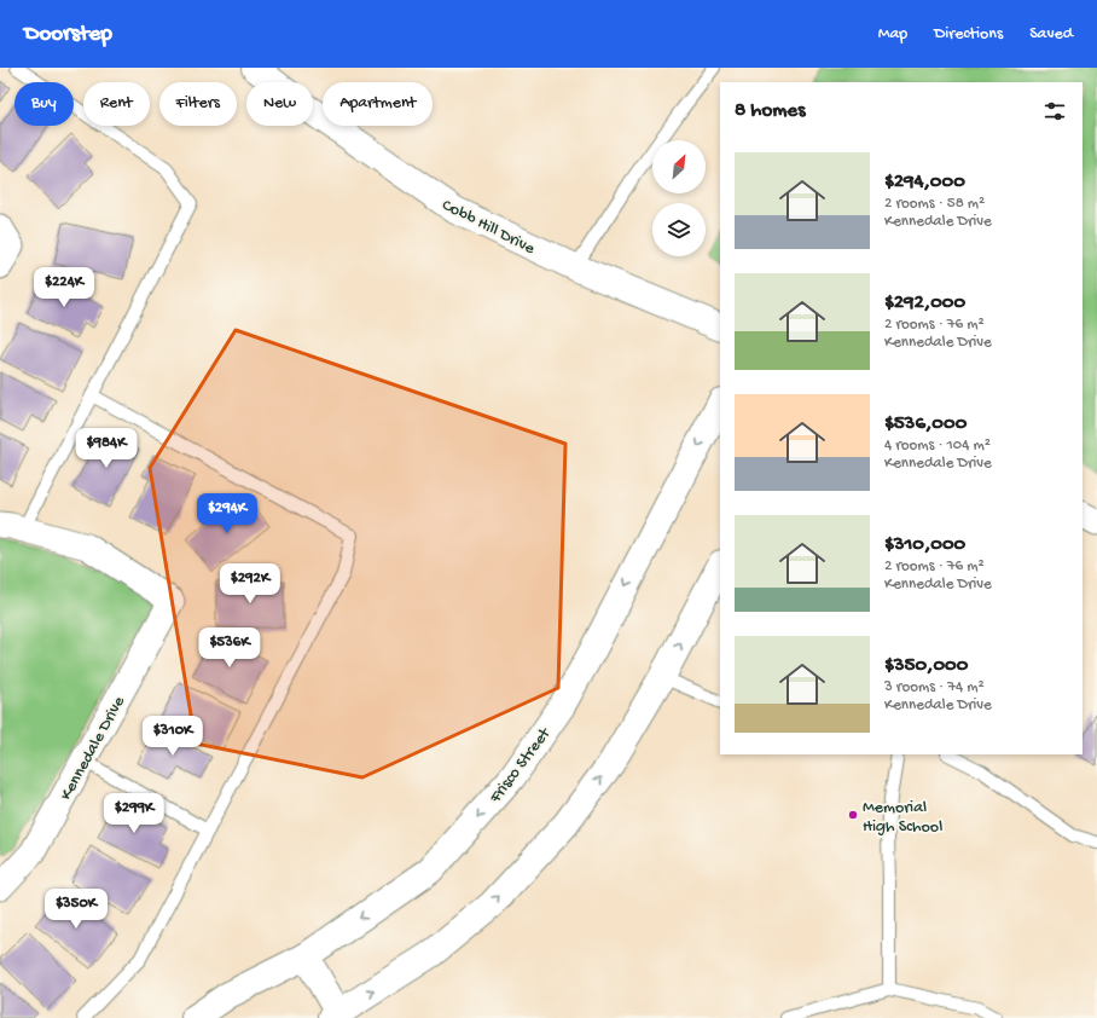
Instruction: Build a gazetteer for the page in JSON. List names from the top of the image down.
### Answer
{
  "streets": {
    "street": ["Cobb Hill Drive", "Kennedale Drive", "Frisco Street"]
  },
  "places": ["Memorial High School"],
  "north": "top right",
  "page": {
    "header": "Doorstep",
    "nav": ["Map", "Directions", "Saved"],
    "chip": [
      "Buy",
      "Rent",
      "Filters",
      "New",
      "Apartment"
    ],
    "heading": "8 homes",
    "list": [
      {
        "name": "$294,000",
        "note": "2 rooms · 58 m² · Kennedale Drive"
      },
      {
        "name": "$292,000",
        "note": "2 rooms · 76 m² · Kennedale Drive"
      },
      {
        "name": "$536,000",
        "note": "4 rooms · 104 m² · Kennedale Drive"
      },
      {
        "name": "$310,000",
        "note": "2 rooms · 76 m² · Kennedale Drive"
      },
      {
        "name": "$350,000",
        "note": "3 rooms · 74 m² · Kennedale Drive"
      }
    ],
    "price": [
      "$224K",
      "$984K",
      "$294K",
      "$292K",
      "$536K",
      "$310K",
      "$299K",
      "$350K"
    ]
  }
}
